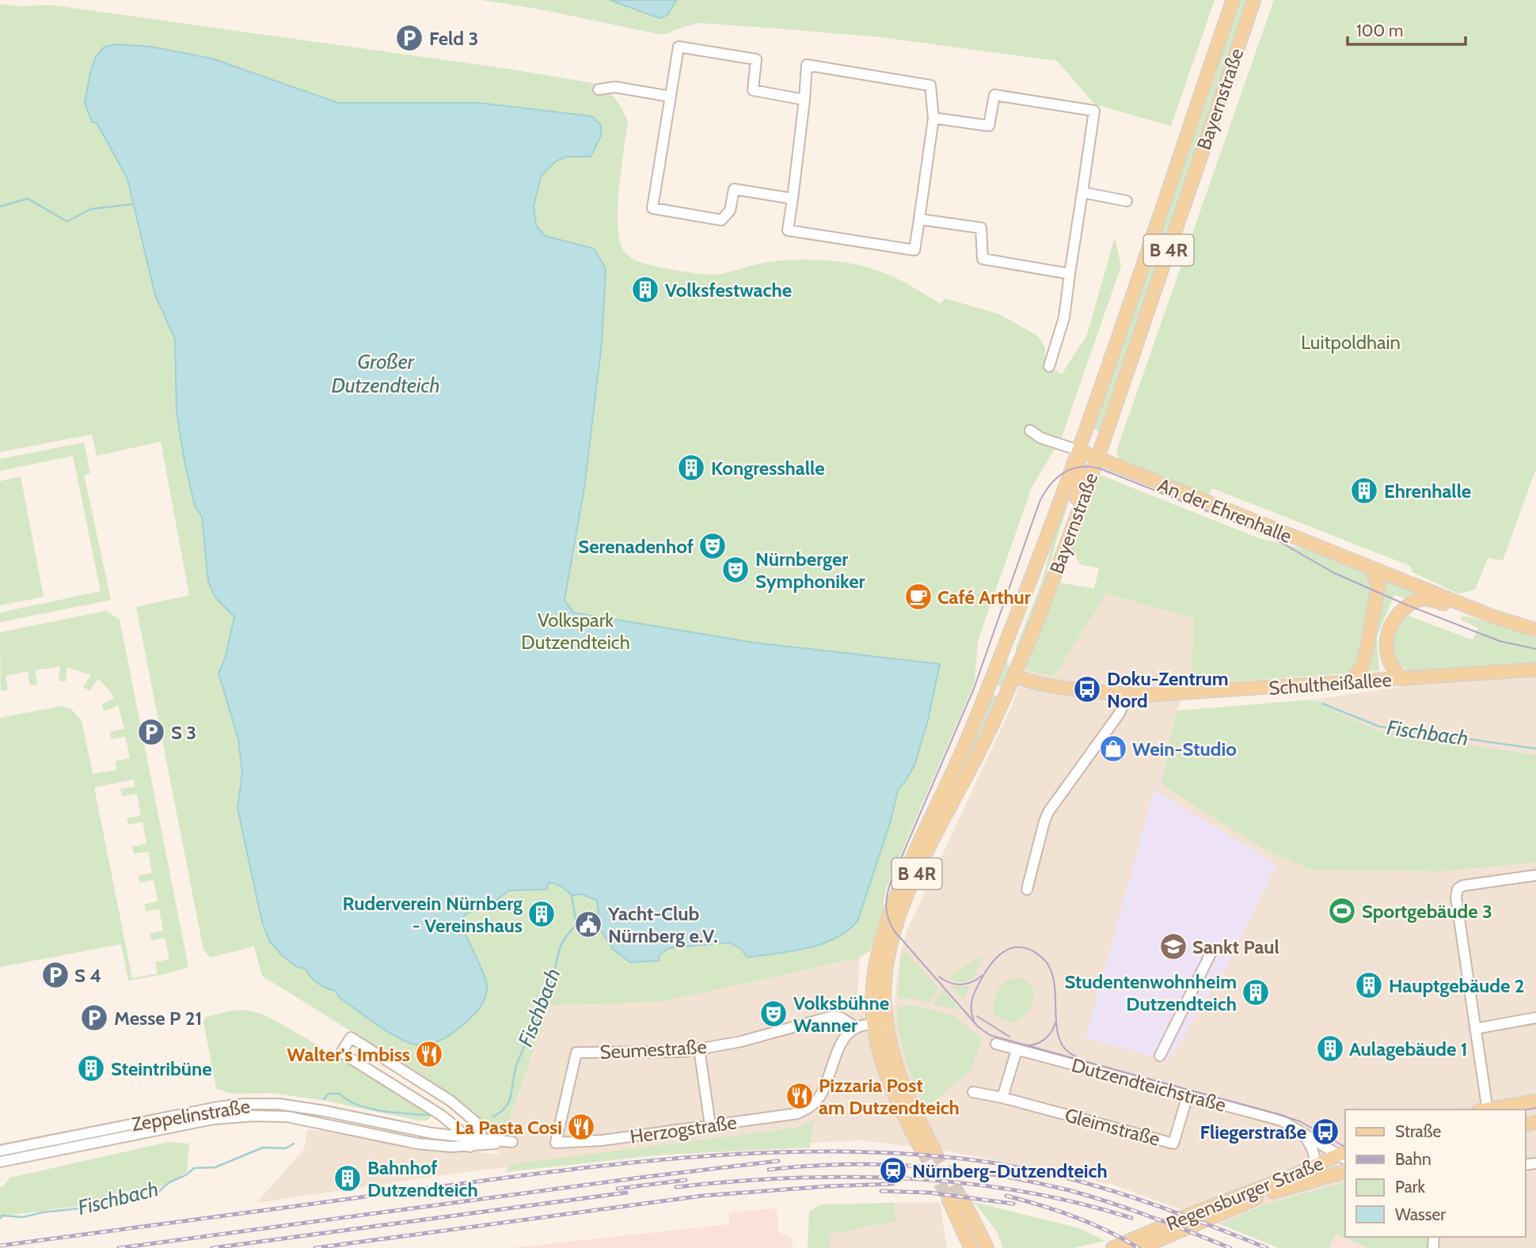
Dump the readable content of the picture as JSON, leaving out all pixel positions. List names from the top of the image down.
{
  "streets": {
    "main road": [
      "Bayernstraße",
      "B 4R",
      "An der Ehrenhalle",
      "Schultheißallee",
      "Regensburger Straße"
    ],
    "street": [
      "Seumestraße",
      "Dutzendteichstraße",
      "Zeppelinstraße",
      "Gleimstraße",
      "Herzogstraße"
    ]
  },
  "crossings": [
    ["Bayernstraße", "B 4R"],
    ["Bayernstraße", "An der Ehrenhalle"],
    ["Bayernstraße", "Schultheißallee"],
    ["B 4R", "An der Ehrenhalle"],
    ["Seumestraße", "Herzogstraße"],
    ["Dutzendteichstraße", "Gleimstraße"],
    ["Dutzendteichstraße", "Regensburger Straße"]
  ],
  "water": ["Großer Dutzendteich", "Fischbach"],
  "parks": ["Luitpoldhain", "Volkspark Dutzendteich"],
  "places": {
    "parking": [
      "Feld 3",
      "S 3",
      "S 4",
      "Messe P 21"
    ],
    "building": [
      "Volksfestwache",
      "Kongresshalle",
      "Ehrenhalle",
      "Ruderverein Nürnberg - Vereinshaus",
      "Hauptgebäude 2",
      "Studentenwohnheim Dutzendteich",
      "Aulagebäude 1",
      "Steintribüne",
      "Bahnhof Dutzendteich"
    ],
    "theatre": ["Serenadenhof", "Nürnberger Symphoniker", "Volksbühne Wanner"],
    "cafe": ["Café Arthur"],
    "bus stop": ["Doku-Zentrum Nord", "Fliegerstraße"],
    "shop": ["Wein-Studio"],
    "sports": ["Sportgebäude 3"],
    "public building": ["Yacht-Club Nürnberg e.V."],
    "school or university": ["Sankt Paul"],
    "restaurant": ["Walter's Imbiss", "Pizzaria Post am Dutzendteich", "La Pasta Cosi"],
    "station": ["Nürnberg-Dutzendteich"]
  },
  "legend": [
    "Straße",
    "Bahn",
    "Park",
    "Wasser"
  ],
  "scale_bar": "100 m"
}
